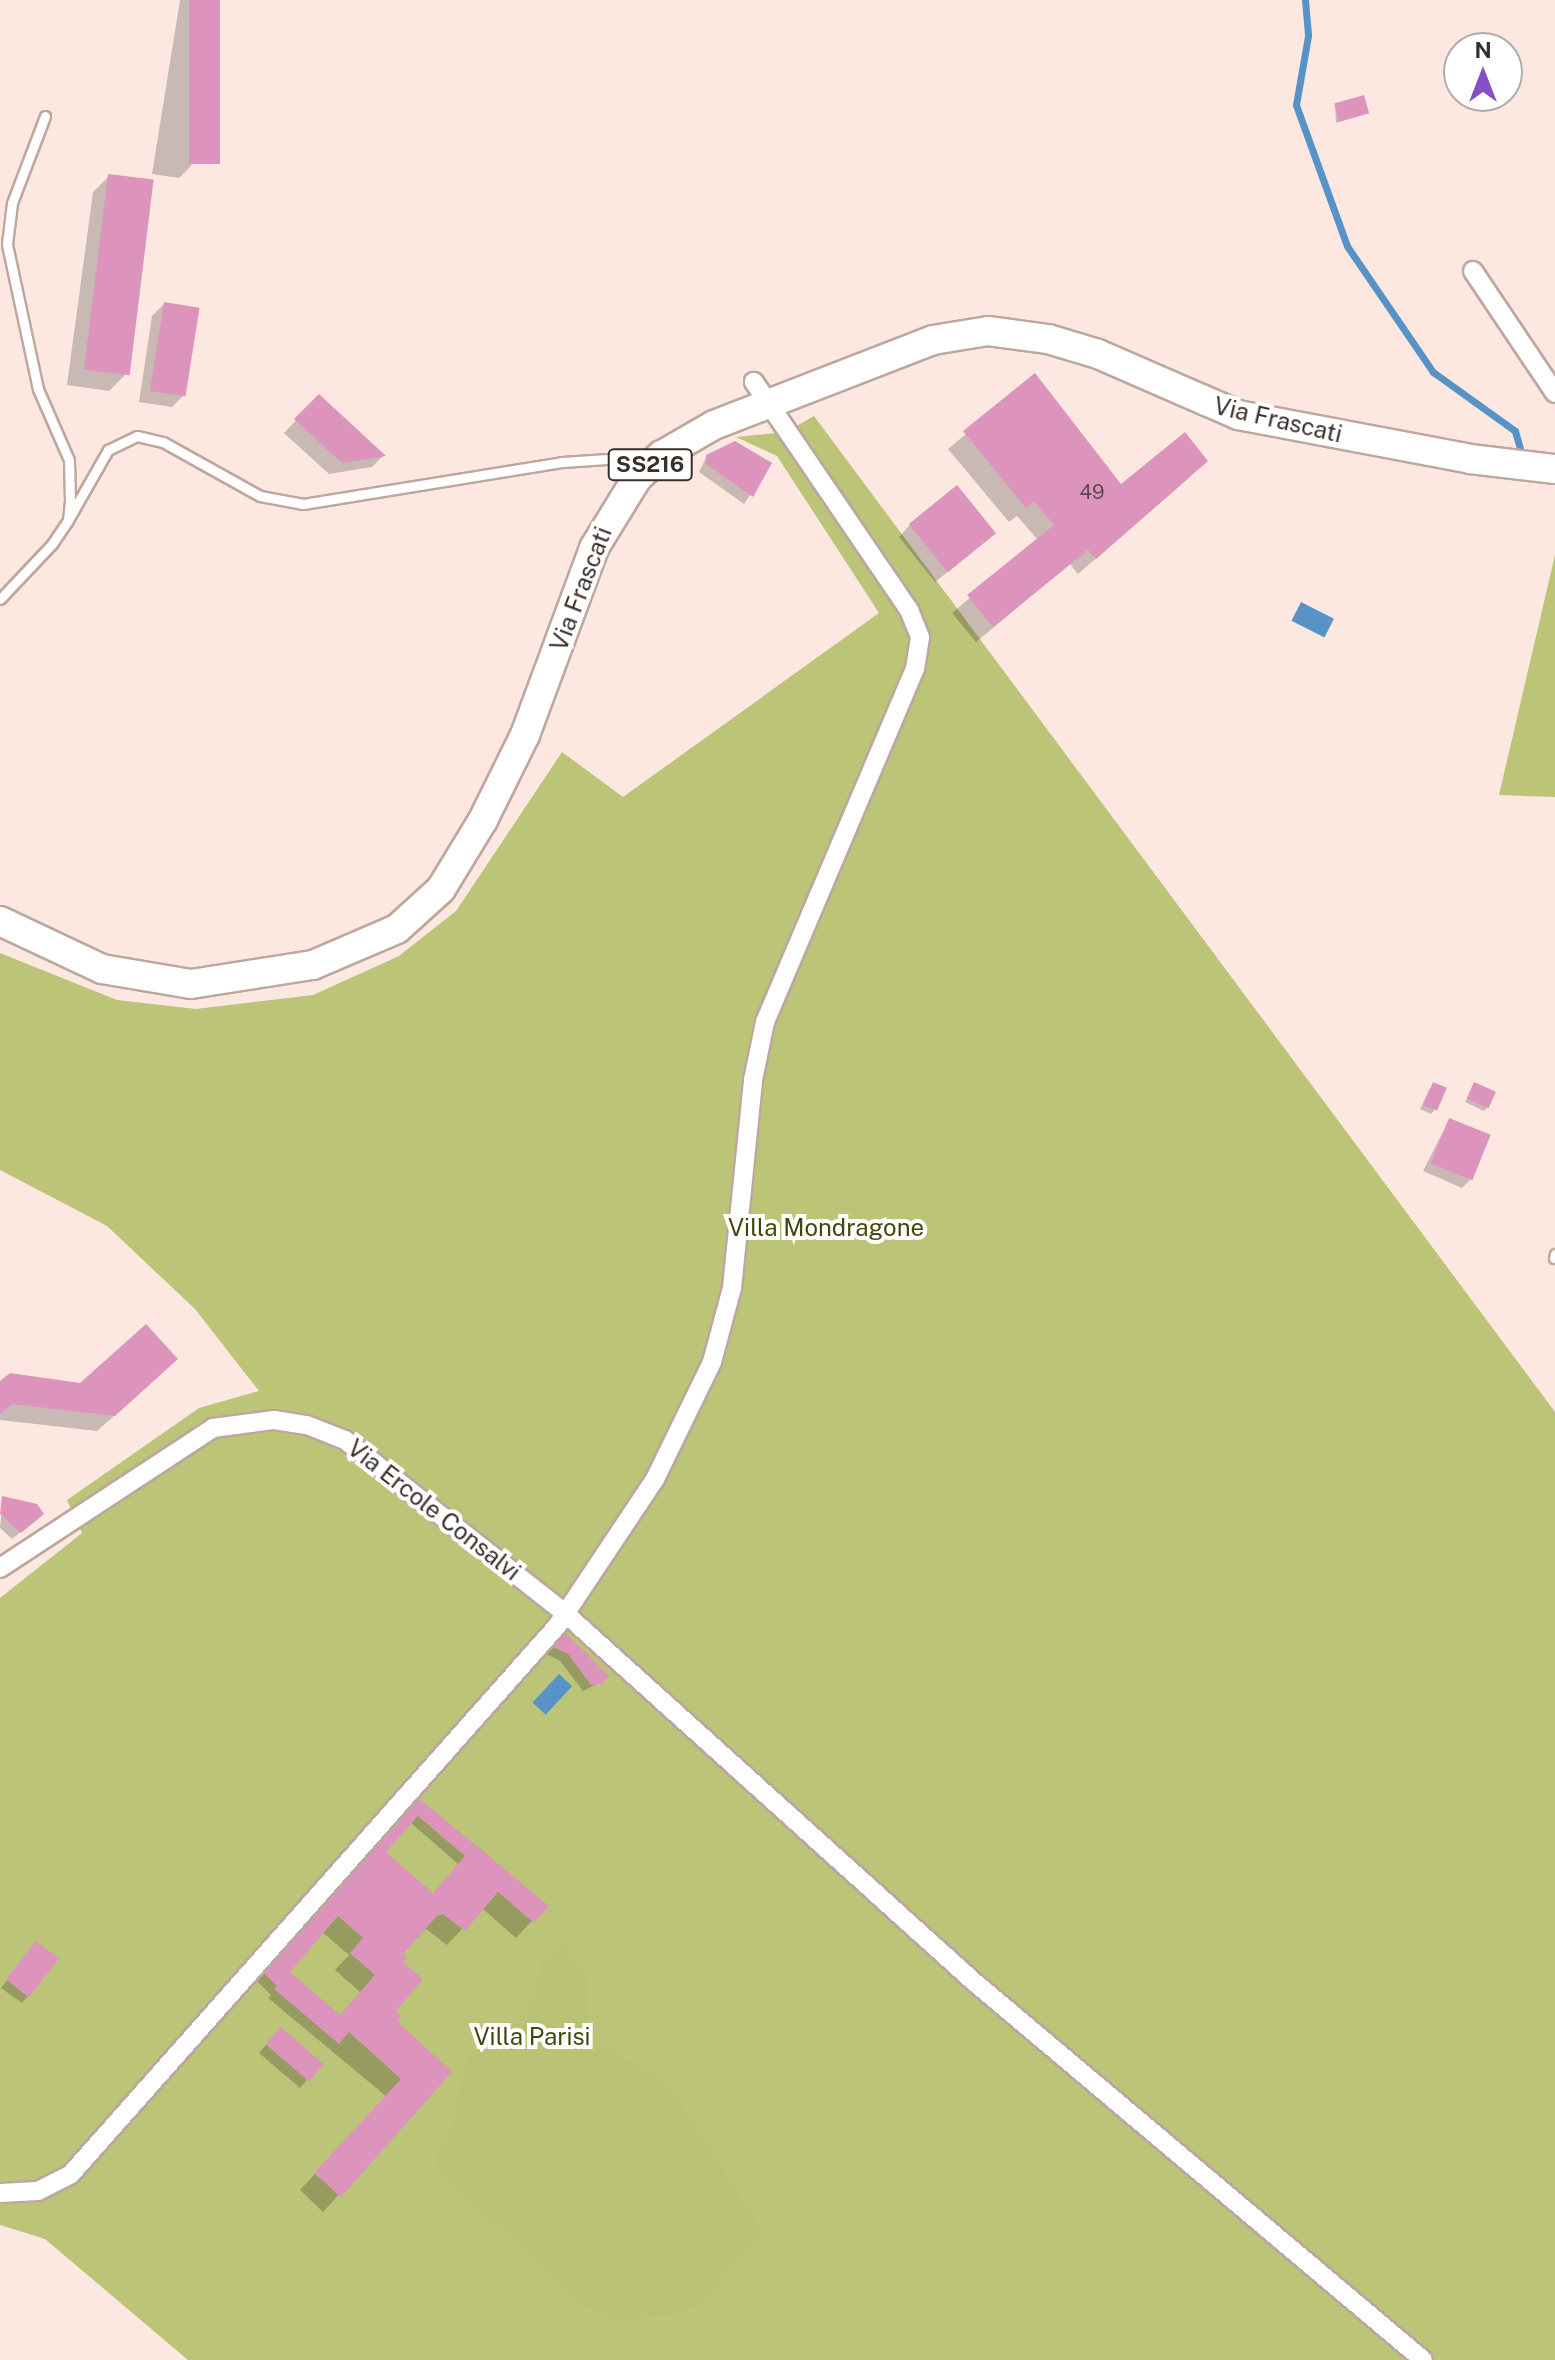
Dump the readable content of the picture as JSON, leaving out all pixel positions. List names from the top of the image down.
{
  "streets": {
    "main road": ["Via Frascati", "SS216"],
    "street": ["Via Ercole Consalvi"]
  },
  "parks": ["Villa Mondragone", "Villa Parisi"],
  "house_numbers": ["49"],
  "north": "top"
}
